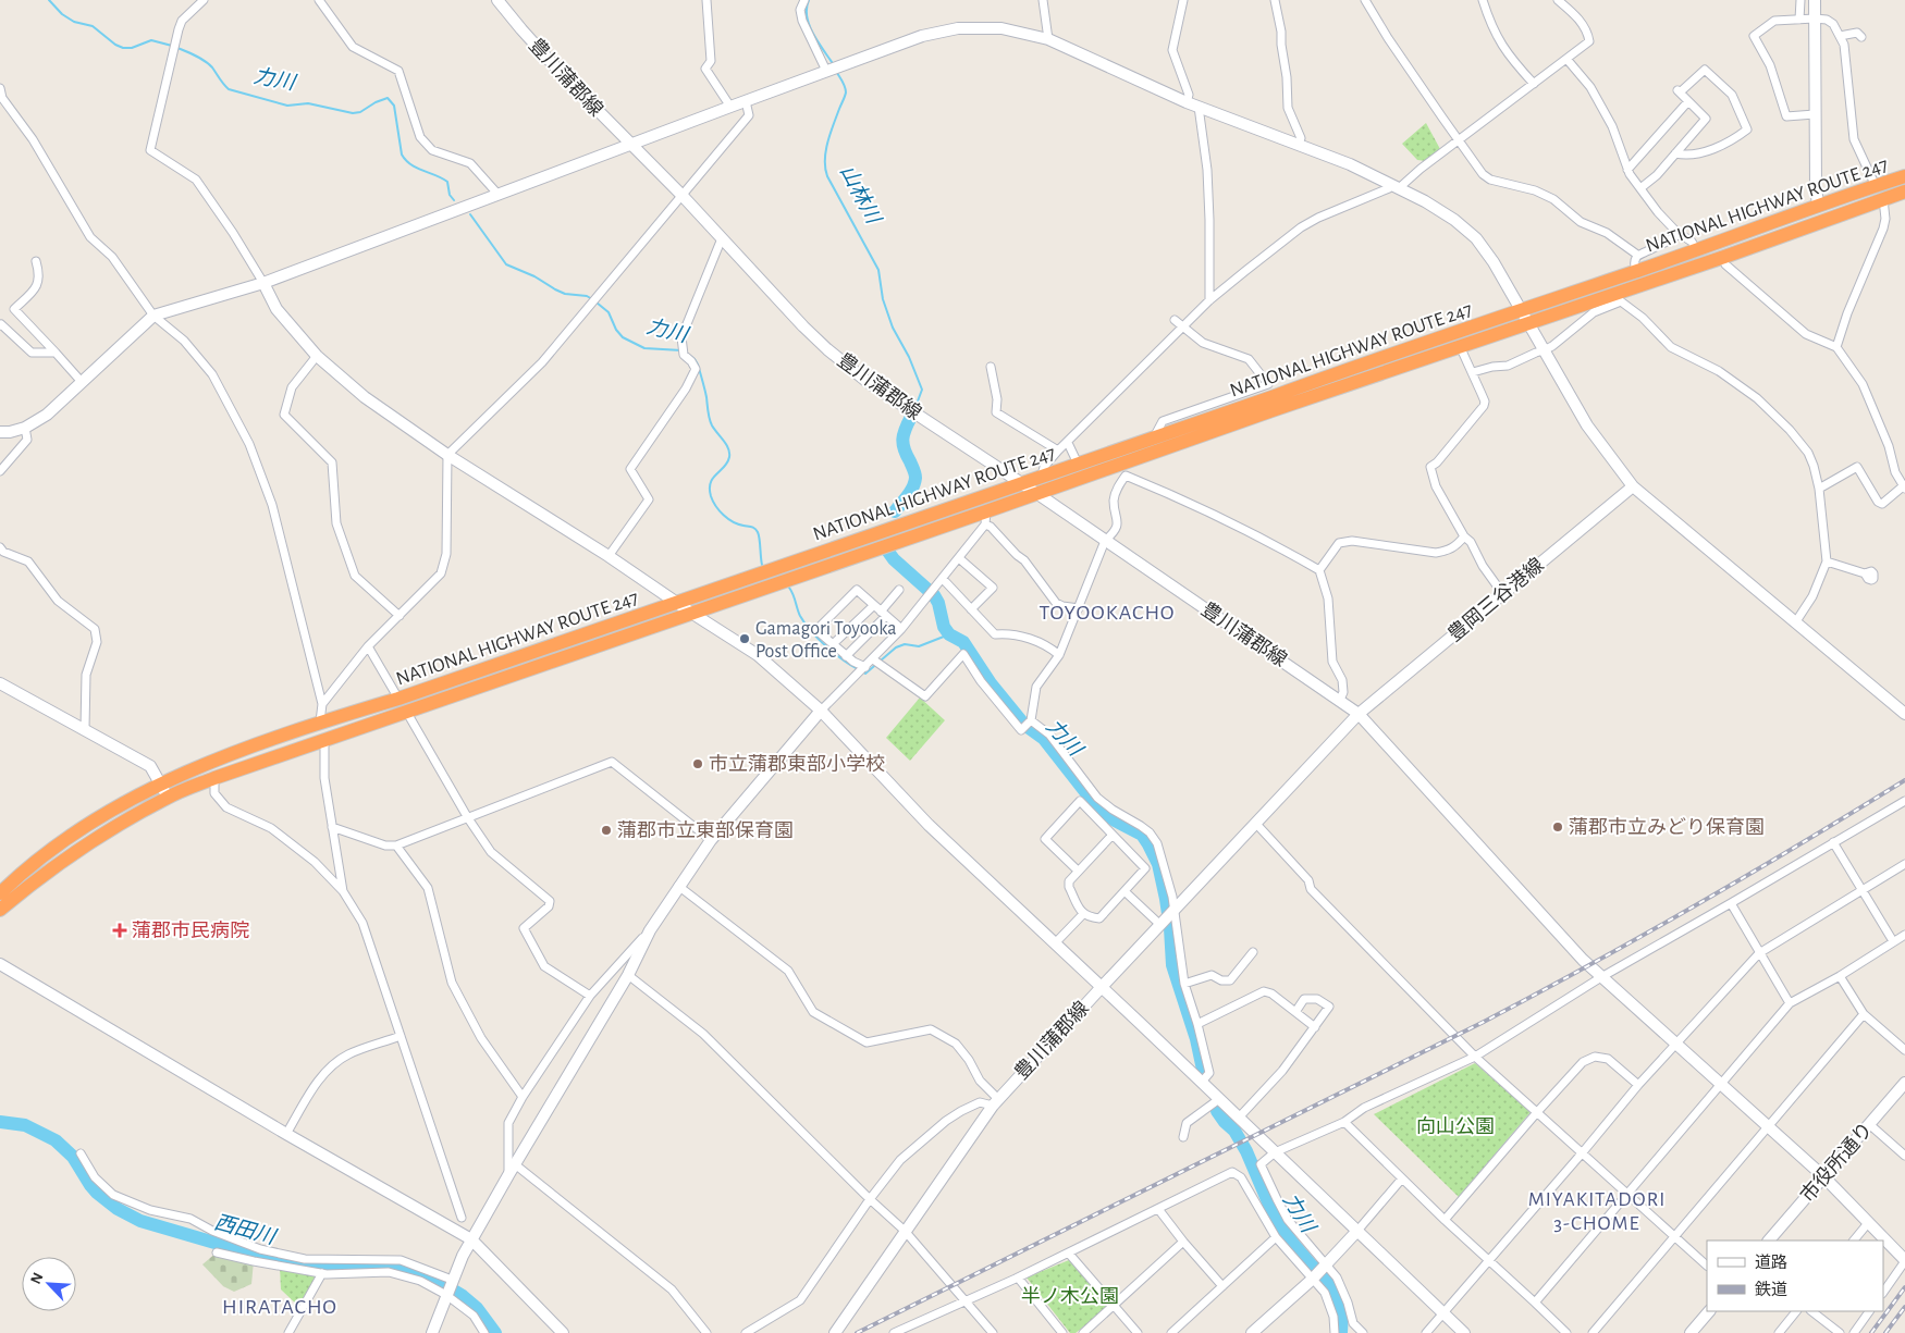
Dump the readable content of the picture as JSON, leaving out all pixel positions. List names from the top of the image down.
{
  "streets": {
    "highway": ["NATIONAL HIGHWAY ROUTE 247"],
    "street": ["豊川蒲郡線", "豊岡三谷港線", "市役所通り"]
  },
  "crossings": [
    ["豊川蒲郡線", "NATIONAL HIGHWAY ROUTE 247"],
    ["豊川蒲郡線", "豊岡三谷港線"]
  ],
  "districts": ["TOYOOKACHO", "MIYAKITADORI 3-CHOME", "HIRATACHO"],
  "water": ["力川", "山林川", "西田川"],
  "parks": ["向山公園", "半ノ木公園"],
  "places": {
    "other": [
      "Gamagori Toyooka Post Office",
      "市立蒲郡東部小学校",
      "蒲郡市立みどり保育園",
      "蒲郡市立東部保育園"
    ],
    "health": ["蒲郡市民病院"]
  },
  "legend": ["道路", "鉄道"],
  "north": "top left"
}
